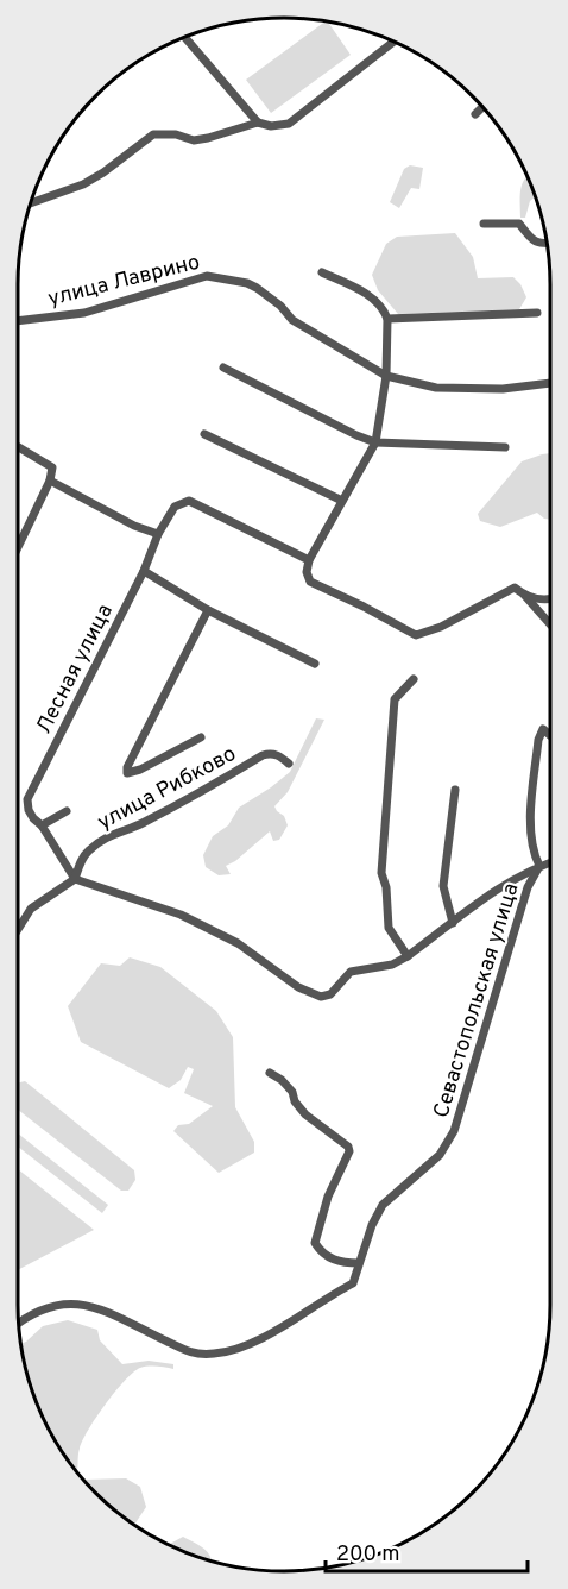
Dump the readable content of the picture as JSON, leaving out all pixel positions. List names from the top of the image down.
{
  "streets": {
    "street": [
      "улица Лаврино",
      "Лесная улица",
      "улица Рибково",
      "Севастопольская улица"
    ]
  },
  "crossings": [
    ["Лесная улица", "улица Рибково"]
  ],
  "scale_bar": "200 m"
}
